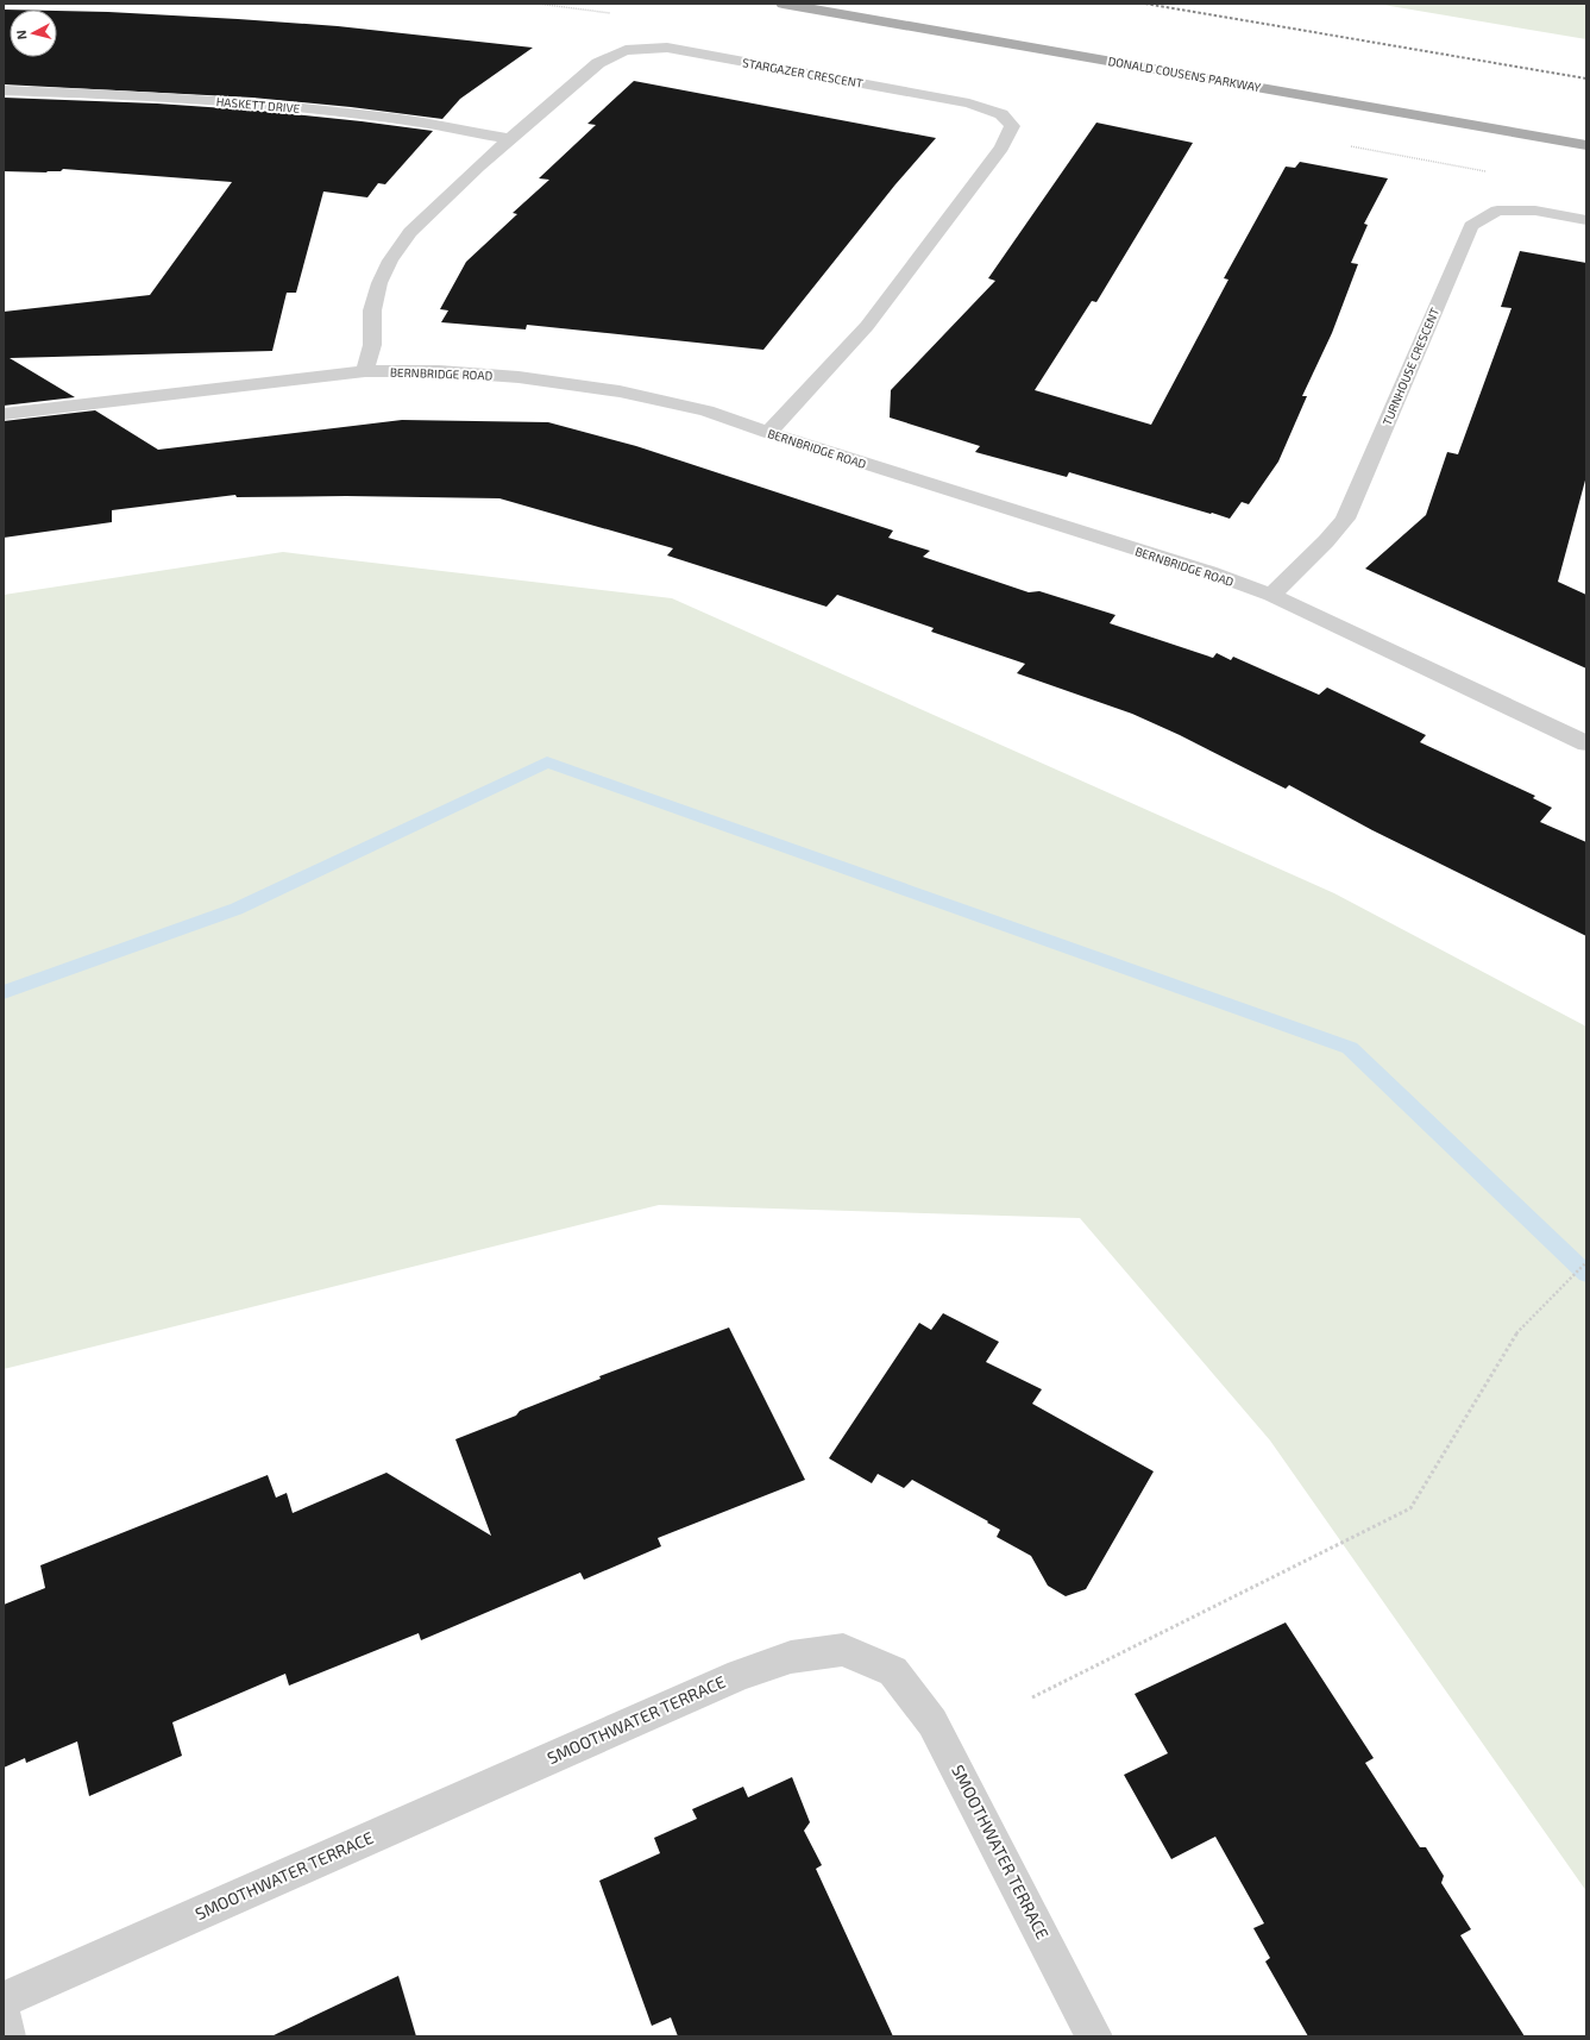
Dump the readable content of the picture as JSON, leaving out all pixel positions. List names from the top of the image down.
{
  "streets": {
    "main road": ["DONALD COUSENS PARKWAY"],
    "street": [
      "STARGAZER CRESCENT",
      "HASKETT DRIVE",
      "TURNHOUSE CRESCENT",
      "BERNBRIDGE ROAD",
      "SMOOTHWATER TERRACE"
    ]
  },
  "crossings": [
    ["STARGAZER CRESCENT", "HASKETT DRIVE"],
    ["STARGAZER CRESCENT", "BERNBRIDGE ROAD"],
    ["TURNHOUSE CRESCENT", "BERNBRIDGE ROAD"]
  ],
  "north": "left"
}
